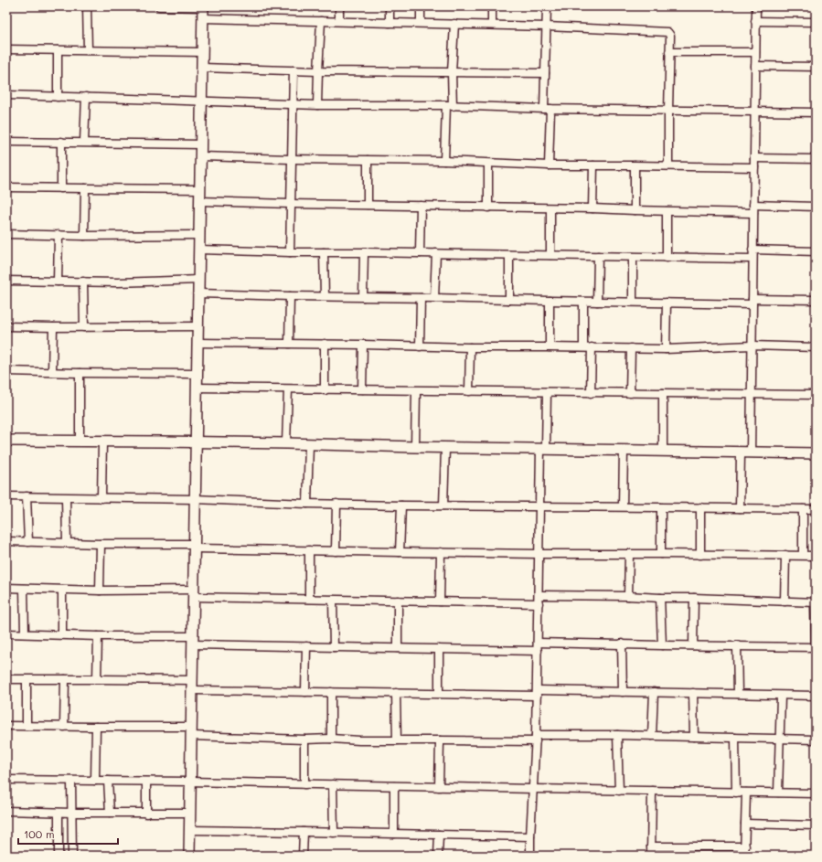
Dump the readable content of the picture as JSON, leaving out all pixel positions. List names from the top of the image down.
{
  "scale_bar": "100 m"
}
